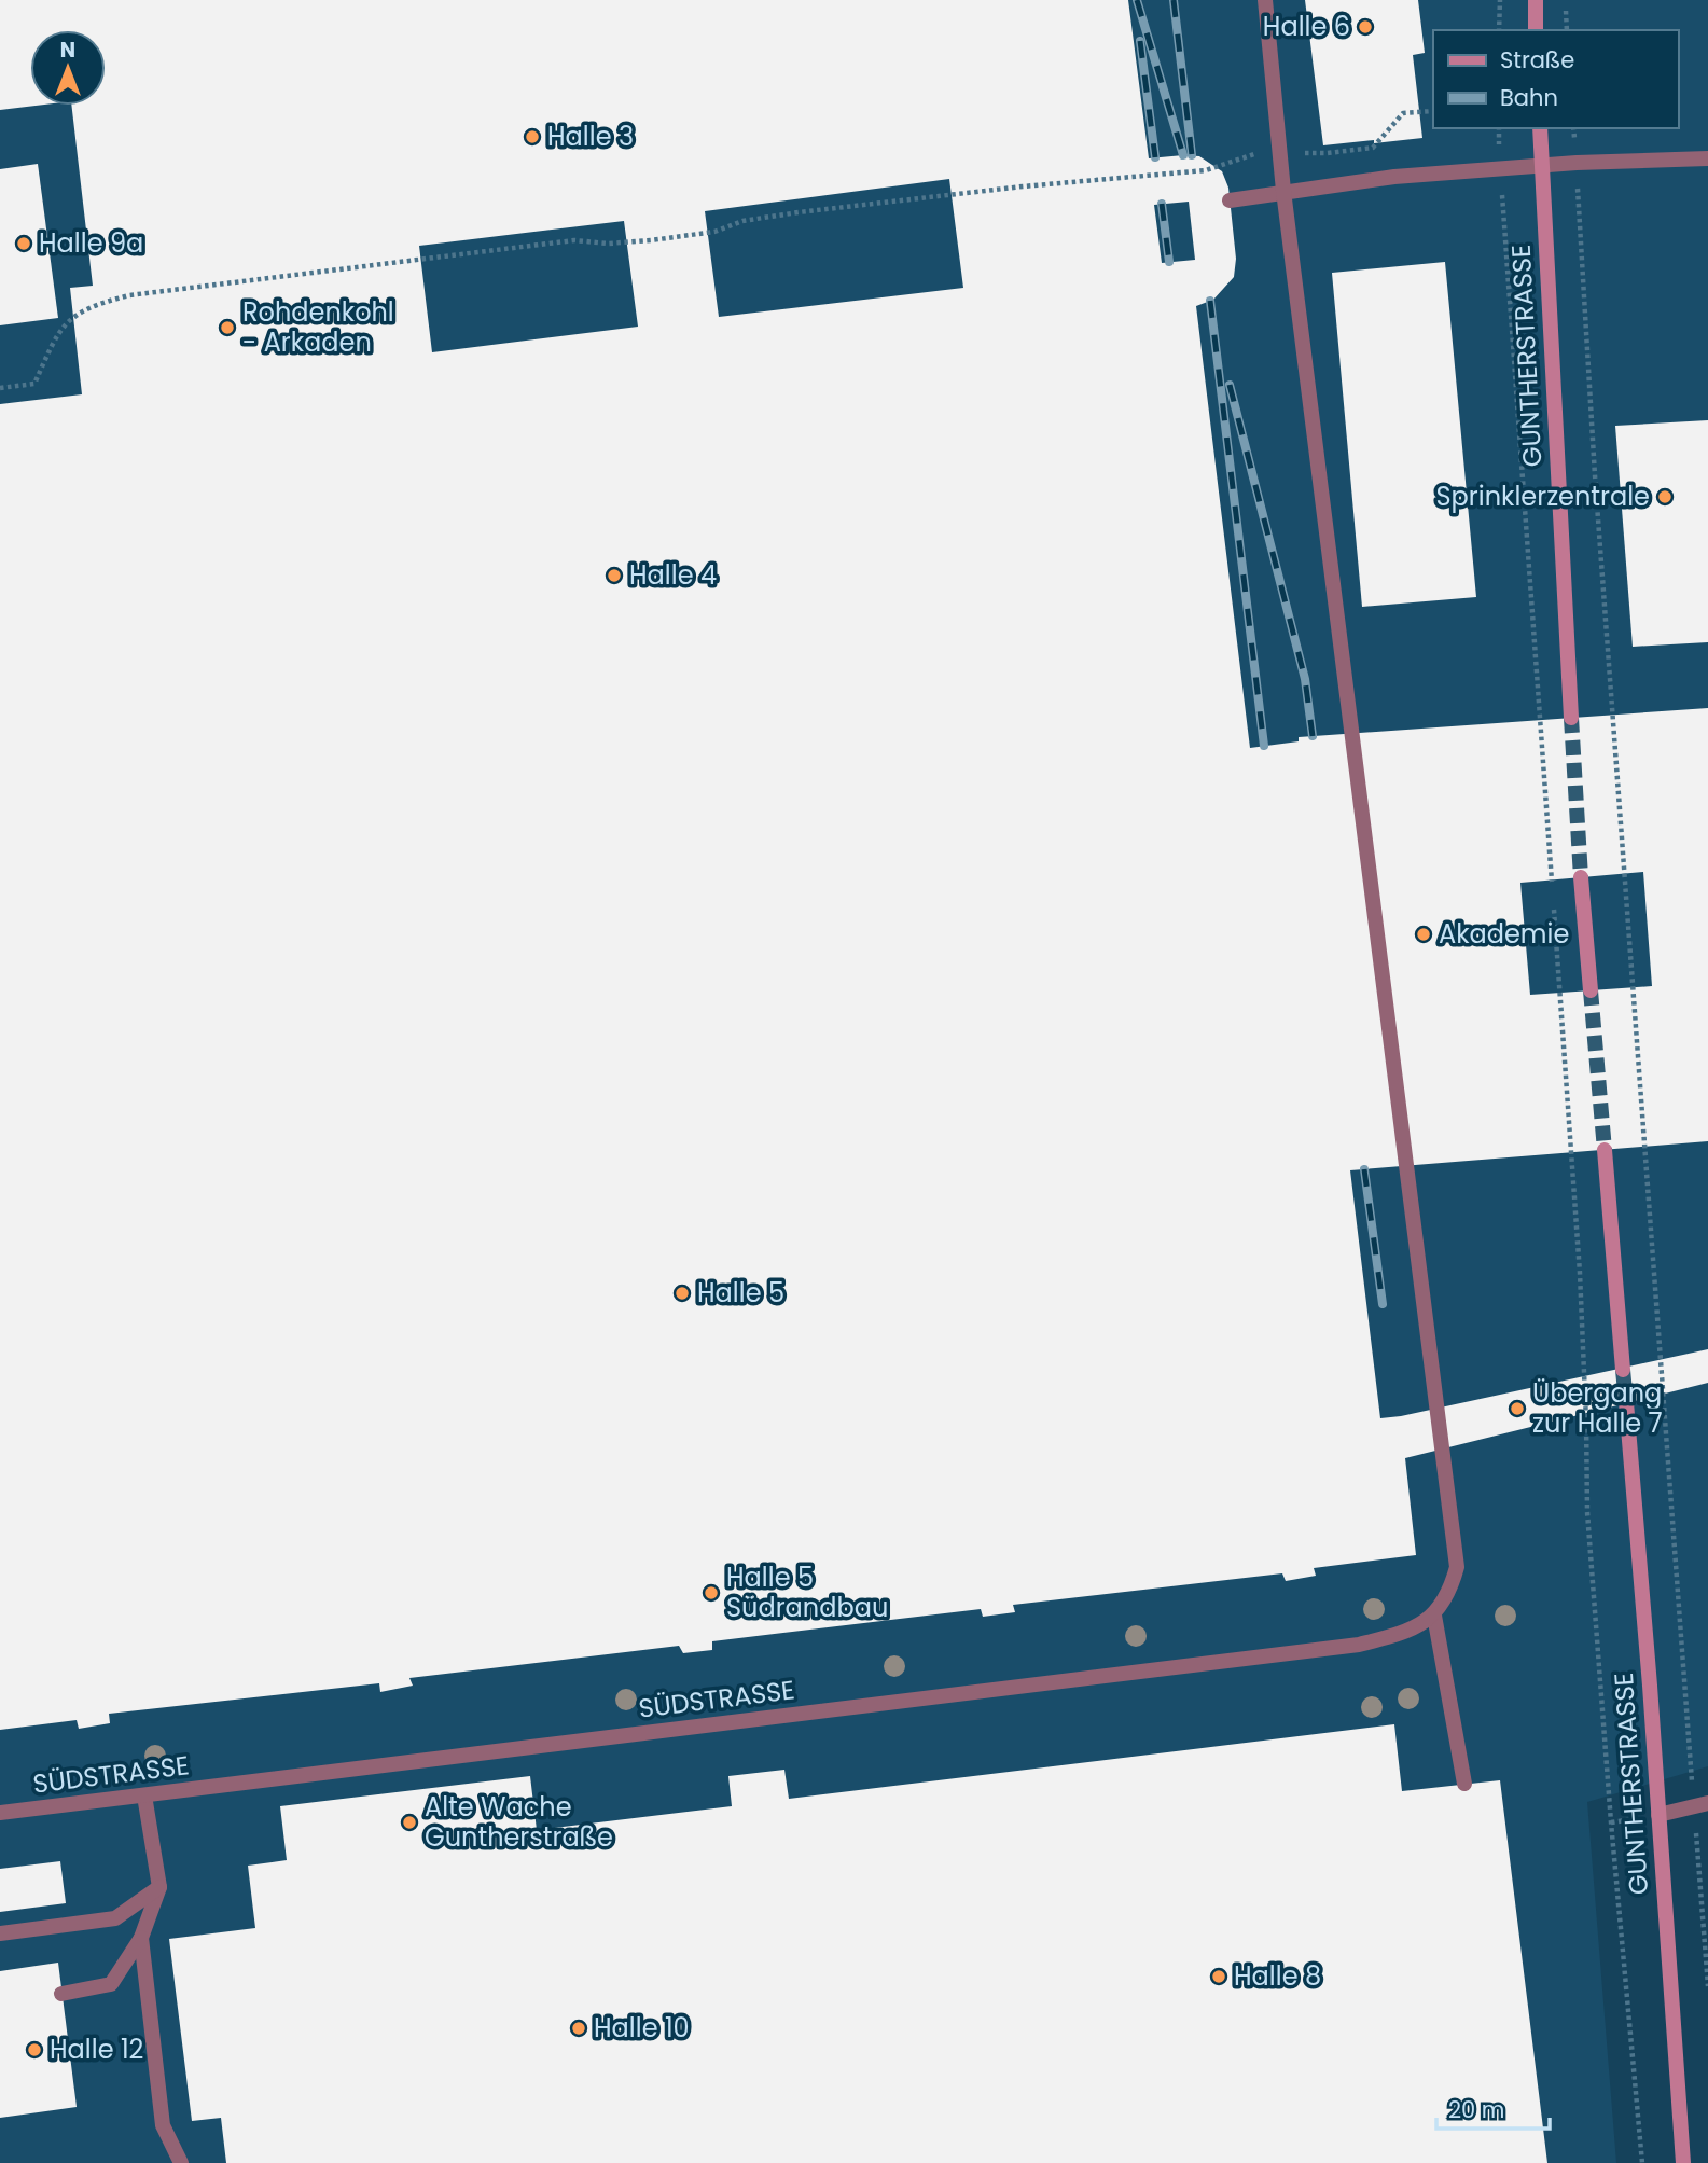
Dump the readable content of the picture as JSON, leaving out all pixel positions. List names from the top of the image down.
{
  "streets": {
    "street": ["GUNTHERSTRASSE", "SÜDSTRASSE"]
  },
  "places": [
    "Halle 6",
    "Halle 3",
    "Halle 9a",
    "Rohdenkohl - Arkaden",
    "Sprinklerzentrale",
    "Halle 4",
    "Akademie",
    "Halle 5",
    "Übergang zur Halle 7",
    "Halle 5 Südrandbau",
    "Alte Wache Guntherstraße",
    "Halle 8",
    "Halle 10",
    "Halle 12"
  ],
  "legend": ["Straße", "Bahn"],
  "scale_bar": "20 m",
  "north": "top"
}
